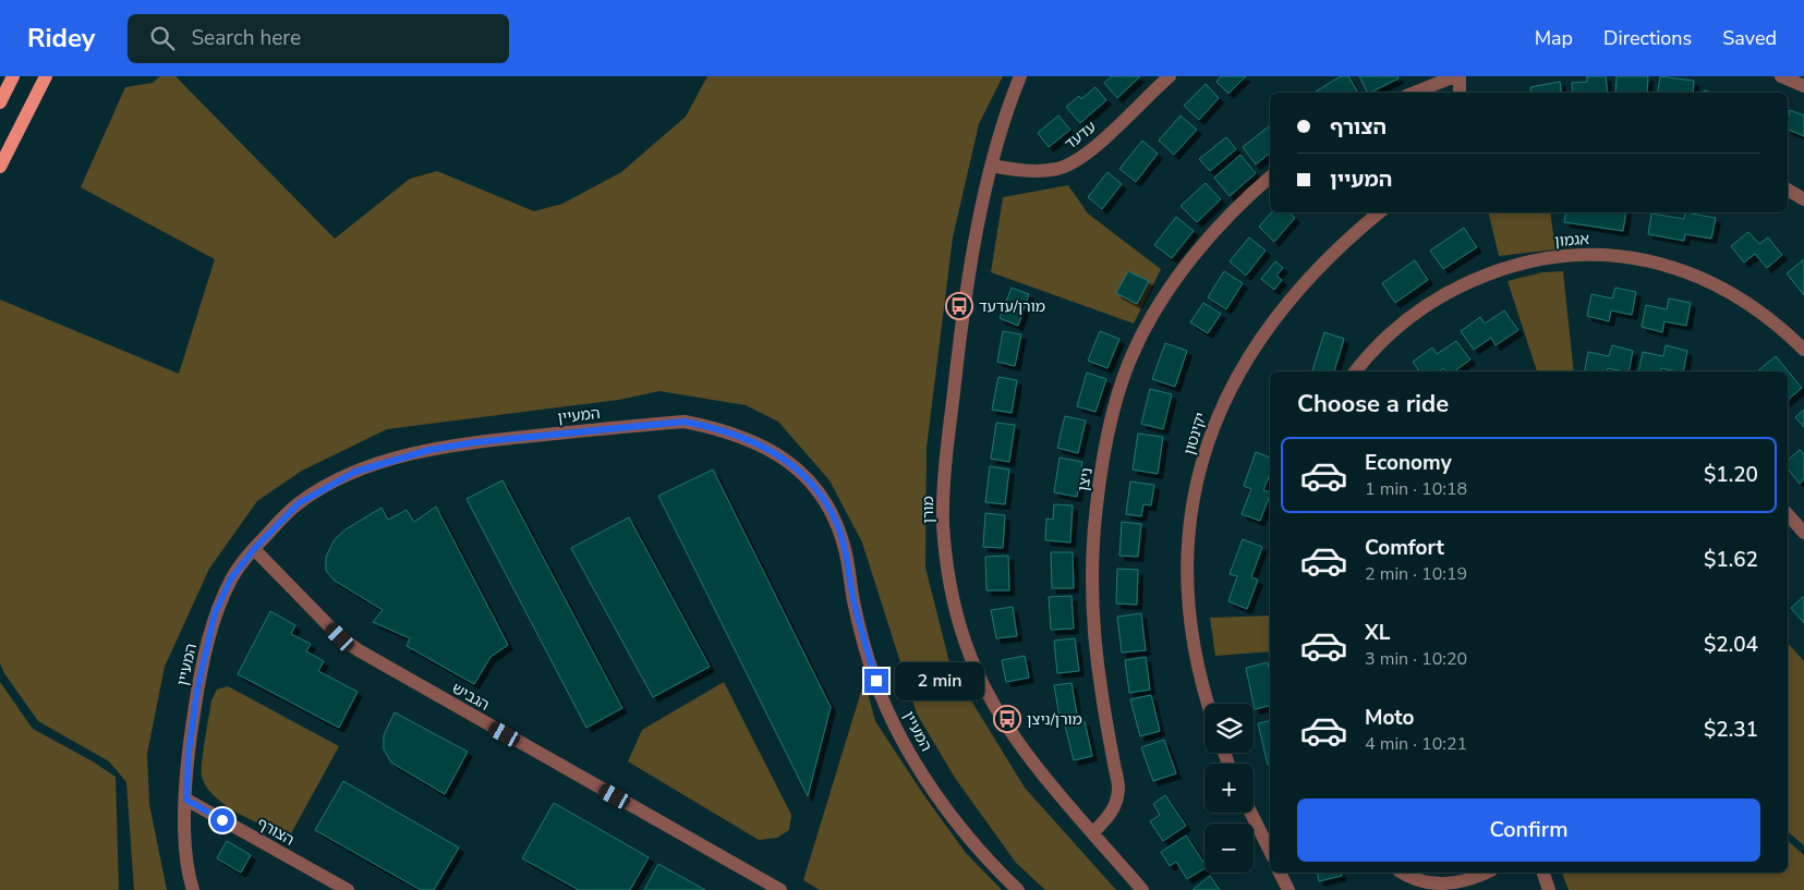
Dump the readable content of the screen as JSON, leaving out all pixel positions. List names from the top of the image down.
{
  "streets": {
    "street": [
      "עדעד",
      "אגמון",
      "המעיין",
      "יקינטון",
      "ניצן",
      "מורן",
      "הגביש",
      "הצורף"
    ]
  },
  "crossings": [
    ["עדעד", "מורן"],
    ["המעיין", "הגביש"],
    ["המעיין", "הצורף"],
    ["ניצן", "מורן"]
  ],
  "places": {
    "bus stop": ["מורן/עדעד", "מורן/ניצן"]
  },
  "page": {
    "header": "Ridey",
    "search": "Search here",
    "nav": ["Map", "Directions", "Saved"],
    "banner": ["הצורף", "המעיין"],
    "heading": "Choose a ride",
    "list": [
      {
        "name": "Economy",
        "note": "1 min · 10:18",
        "value": "$1.20"
      },
      {
        "name": "Comfort",
        "note": "2 min · 10:19",
        "value": "$1.62"
      },
      {
        "name": "XL",
        "note": "3 min · 10:20",
        "value": "$2.04"
      },
      {
        "name": "Moto",
        "note": "4 min · 10:21",
        "value": "$2.31"
      }
    ],
    "bubble": "2 min",
    "map_buttons": ["+", "−"],
    "buttons": "Confirm"
  }
}
